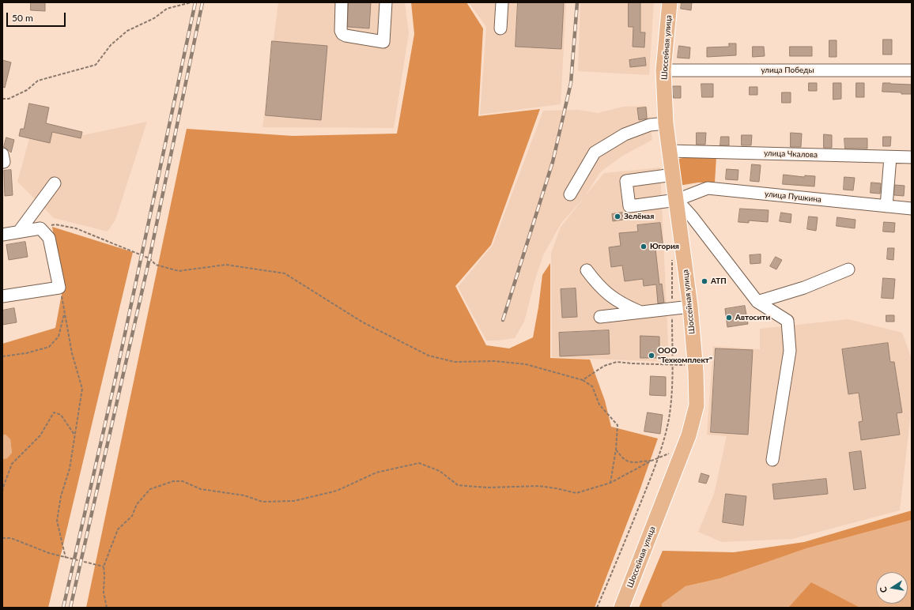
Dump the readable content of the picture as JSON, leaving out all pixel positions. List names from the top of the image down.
{
  "streets": {
    "main road": ["Шоссейная улица"],
    "street": ["улица Победы", "улица Чкалова", "улица Пушкина"]
  },
  "crossings": [
    ["Шоссейная улица", "улица Победы"],
    ["Шоссейная улица", "улица Чкалова"],
    ["Шоссейная улица", "улица Пушкина"]
  ],
  "places": [
    "Зелёная",
    "Югория",
    "АТП",
    "Автосити",
    "ООО \"Техкомплект\""
  ],
  "scale_bar": "50 m",
  "north": "left"
}
